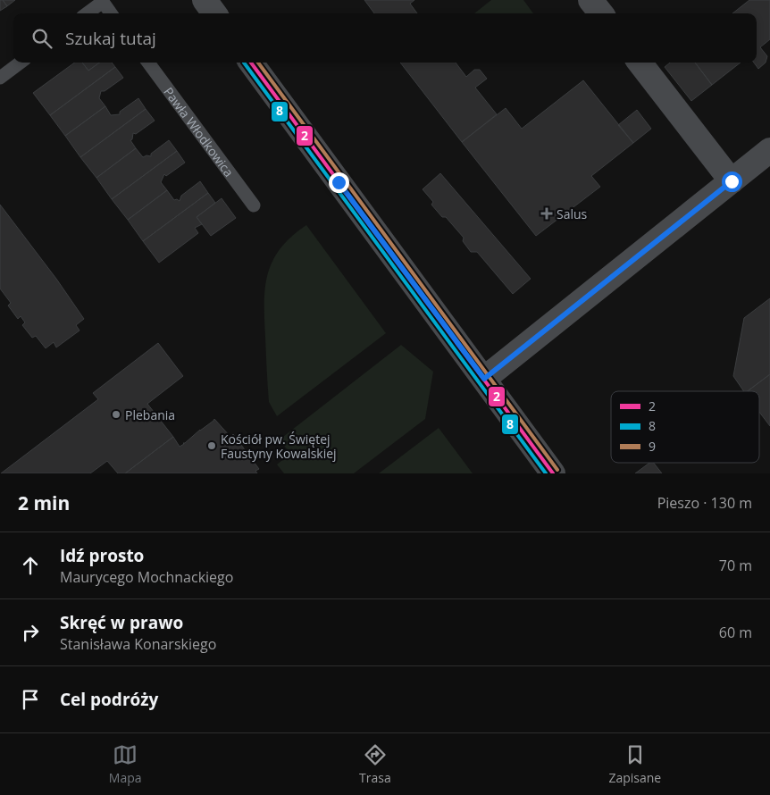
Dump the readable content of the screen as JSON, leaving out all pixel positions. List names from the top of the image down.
{
  "streets": {
    "lane": ["Pawła Włodkowica"]
  },
  "places": {
    "health": ["Salus"],
    "other": ["Plebania", "Kościół pw. Świętej Faustyny Kowalskiej"]
  },
  "lines": ["transit line 2", "transit line 8", "transit line 9"],
  "legend": ["2", "8", "9"],
  "page": {
    "search": "Szukaj tutaj",
    "heading": ["2 min", "Pieszo · 130 m"],
    "list": [
      ["Idź prosto", "Maurycego Mochnackiego", "70 m"],
      ["Skręć w prawo", "Stanisława Konarskiego", "60 m"],
      "Cel podróży"
    ],
    "nav": ["Mapa", "Trasa", "Zapisane"]
  }
}
